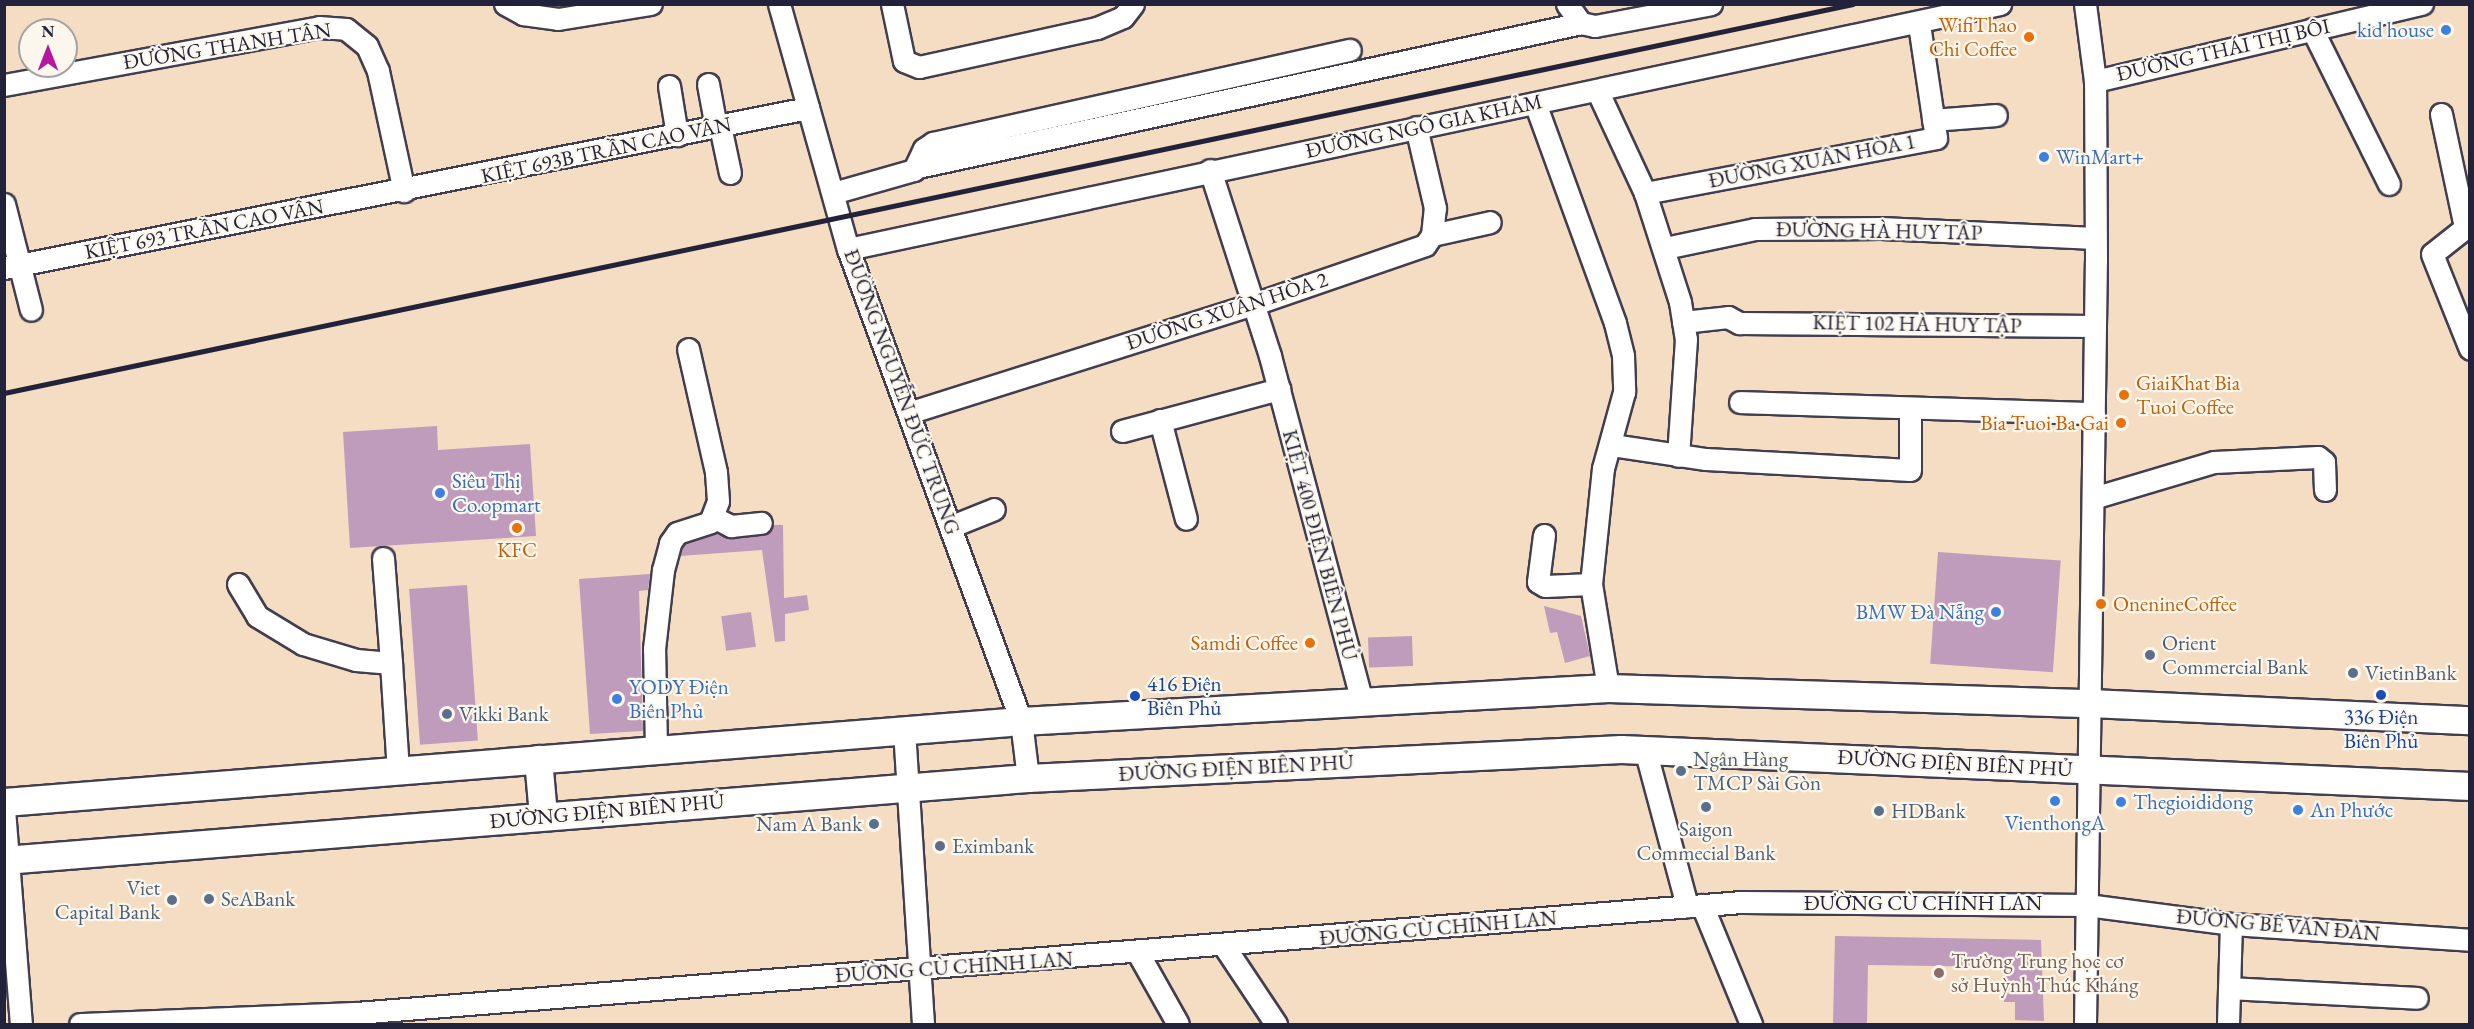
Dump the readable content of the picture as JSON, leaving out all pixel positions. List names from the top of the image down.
{
  "streets": {
    "main road": ["ĐƯỜNG ĐIỆN BIÊN PHỦ"],
    "street": [
      "ĐƯỜNG THANH TÂN",
      "ĐƯỜNG THÁI THỊ BÔI",
      "ĐƯỜNG NGÔ GIA KHẢM",
      "KIỆT 693B TRẦN CAO VÂN",
      "ĐƯỜNG XUÂN HÒA 1",
      "KIỆT 693 TRẦN CAO VÂN",
      "ĐƯỜNG HÀ HUY TẬP",
      "ĐƯỜNG XUÂN HÒA 2",
      "KIỆT 102 HÀ HUY TẬP",
      "ĐƯỜNG NGUYỄN ĐỨC TRUNG",
      "KIỆT 400 ĐIỆN BIÊN PHỦ",
      "ĐƯỜNG CÙ CHÍNH LAN",
      "ĐƯỜNG BẾ VĂN ĐÀN"
    ]
  },
  "crossings": [
    ["ĐƯỜNG THANH TÂN", "KIỆT 693B TRẦN CAO VÂN"],
    ["ĐƯỜNG THANH TÂN", "KIỆT 693 TRẦN CAO VÂN"],
    ["ĐƯỜNG NGÔ GIA KHẢM", "ĐƯỜNG XUÂN HÒA 1"],
    ["ĐƯỜNG NGÔ GIA KHẢM", "ĐƯỜNG NGUYỄN ĐỨC TRUNG"],
    ["ĐƯỜNG NGÔ GIA KHẢM", "KIỆT 400 ĐIỆN BIÊN PHỦ"],
    ["KIỆT 693B TRẦN CAO VÂN", "KIỆT 693 TRẦN CAO VÂN"],
    ["KIỆT 693B TRẦN CAO VÂN", "ĐƯỜNG NGUYỄN ĐỨC TRUNG"],
    ["ĐƯỜNG XUÂN HÒA 2", "ĐƯỜNG NGUYỄN ĐỨC TRUNG"],
    ["ĐƯỜNG XUÂN HÒA 2", "KIỆT 400 ĐIỆN BIÊN PHỦ"],
    ["ĐƯỜNG NGUYỄN ĐỨC TRUNG", "ĐƯỜNG ĐIỆN BIÊN PHỦ"],
    ["ĐƯỜNG CÙ CHÍNH LAN", "ĐƯỜNG BẾ VĂN ĐÀN"]
  ],
  "places": [
    "kid house",
    "WifiThao Chi Coffee",
    "WinMart+",
    "GiaiKhat Bia Tuoi Coffee",
    "Bia Tuoi Ba Gai",
    "Siêu Thị Co.opmart",
    "KFC",
    "OnenineCoffee",
    "BMW Đà Nẵng",
    "Samdi Coffee",
    "Orient Commercial Bank",
    "VietinBank",
    "336 Điện Biên Phủ",
    "416 Điện Biên Phủ",
    "YODY Điện Biên Phủ",
    "Vikki Bank",
    "Ngân Hàng TMCP Sài Gòn",
    "VienthongA",
    "Thegioididong",
    "Saigon Commecial Bank",
    "An Phước",
    "HDBank",
    "Nam A Bank",
    "Eximbank",
    "SeABank",
    "Viet Capital Bank",
    "Trường Trung học cơ sở Huỳnh Thúc Kháng"
  ],
  "north": "top"
}
